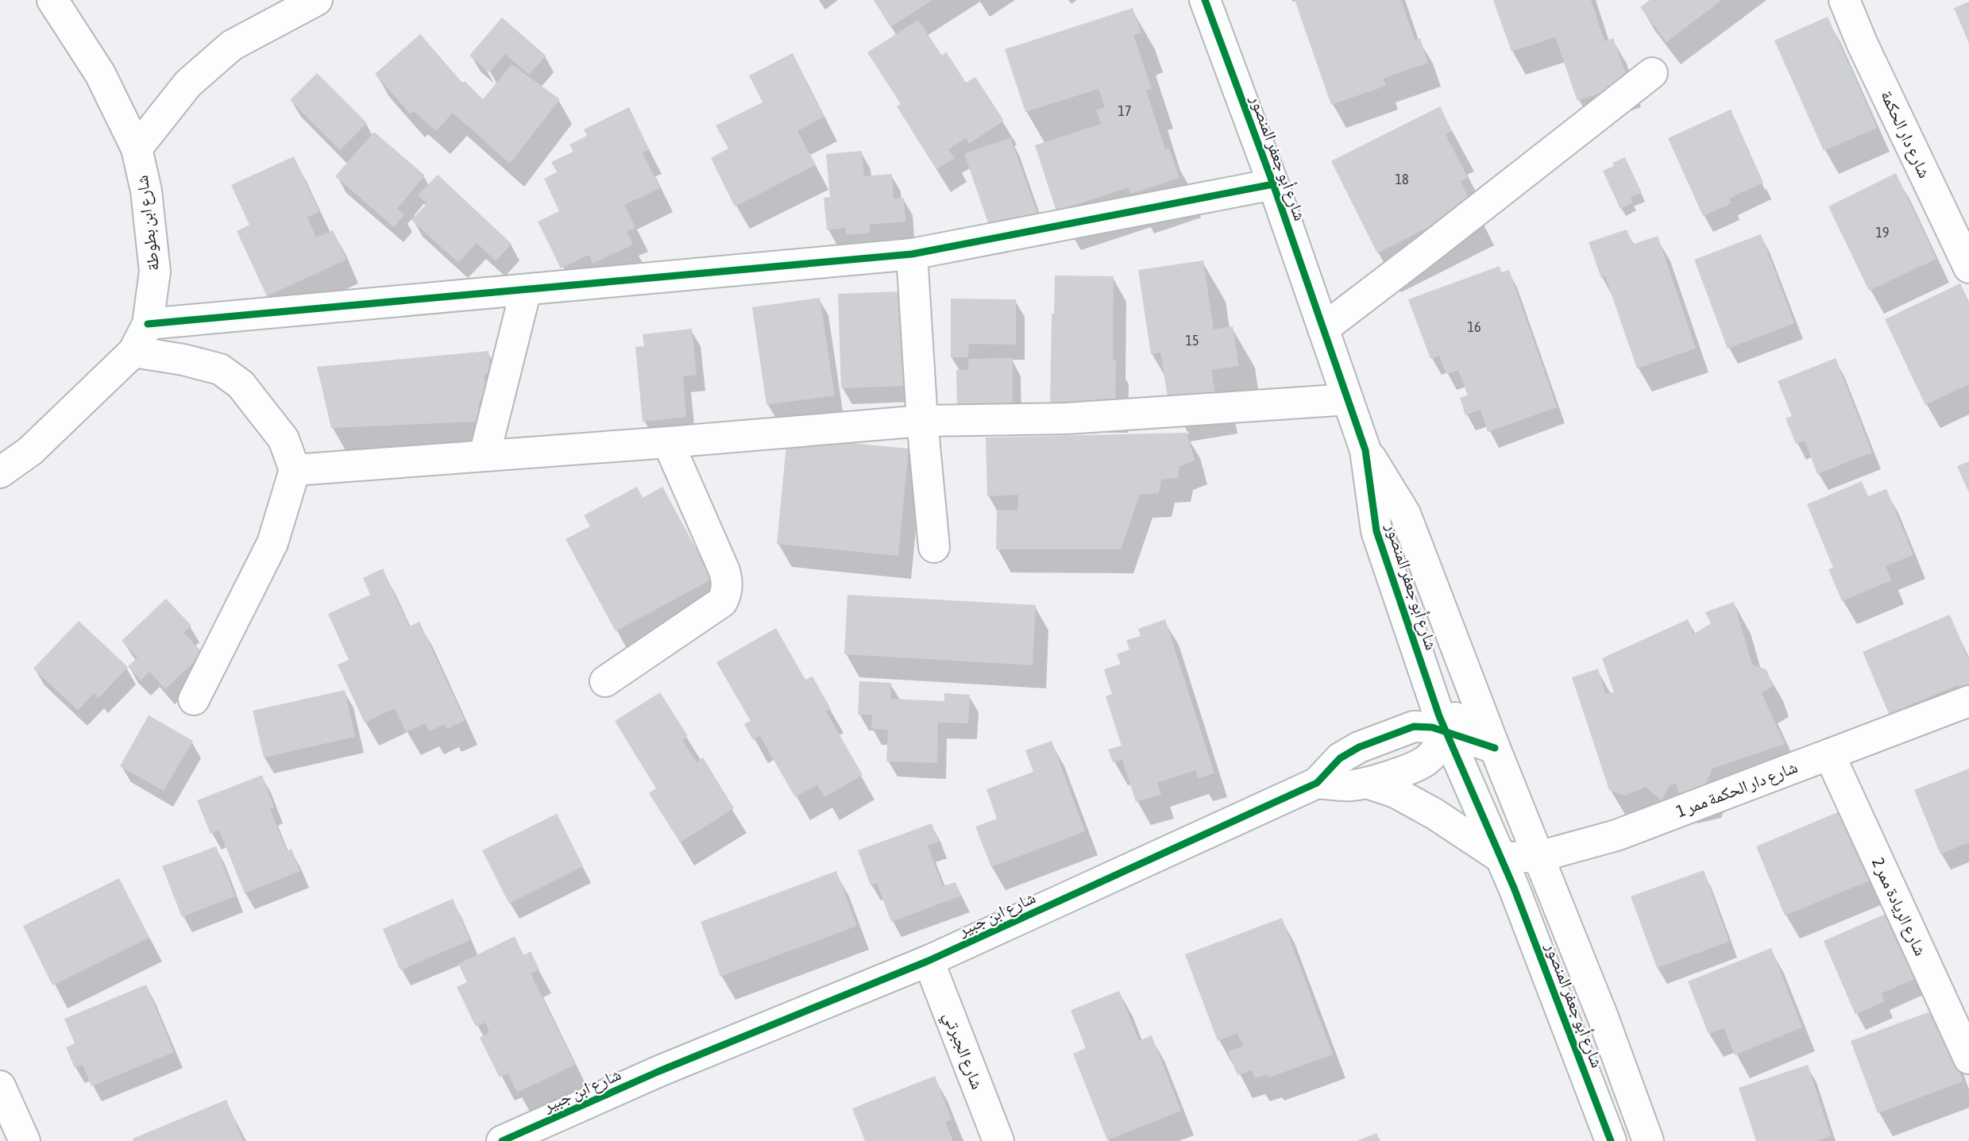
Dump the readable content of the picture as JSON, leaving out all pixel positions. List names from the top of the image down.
{
  "streets": {
    "street": [
      "شارع دار الحكمة",
      "شارع أبو جعفر المنصور",
      "شارع ابن بطوطة",
      "شارع دار الحكمة ممر 1",
      "شارع الريادة ممر 2",
      "شارع ابن جبير",
      "شارع الجبرتي"
    ]
  },
  "crossings": [
    ["شارع أبو جعفر المنصور", "شارع دار الحكمة ممر 1"],
    ["شارع أبو جعفر المنصور", "شارع ابن جبير"],
    ["شارع دار الحكمة ممر 1", "شارع الريادة ممر 2"],
    ["شارع ابن جبير", "شارع الجبرتي"]
  ],
  "house_numbers": [
    "17",
    "18",
    "19",
    "16",
    "15"
  ]
}
